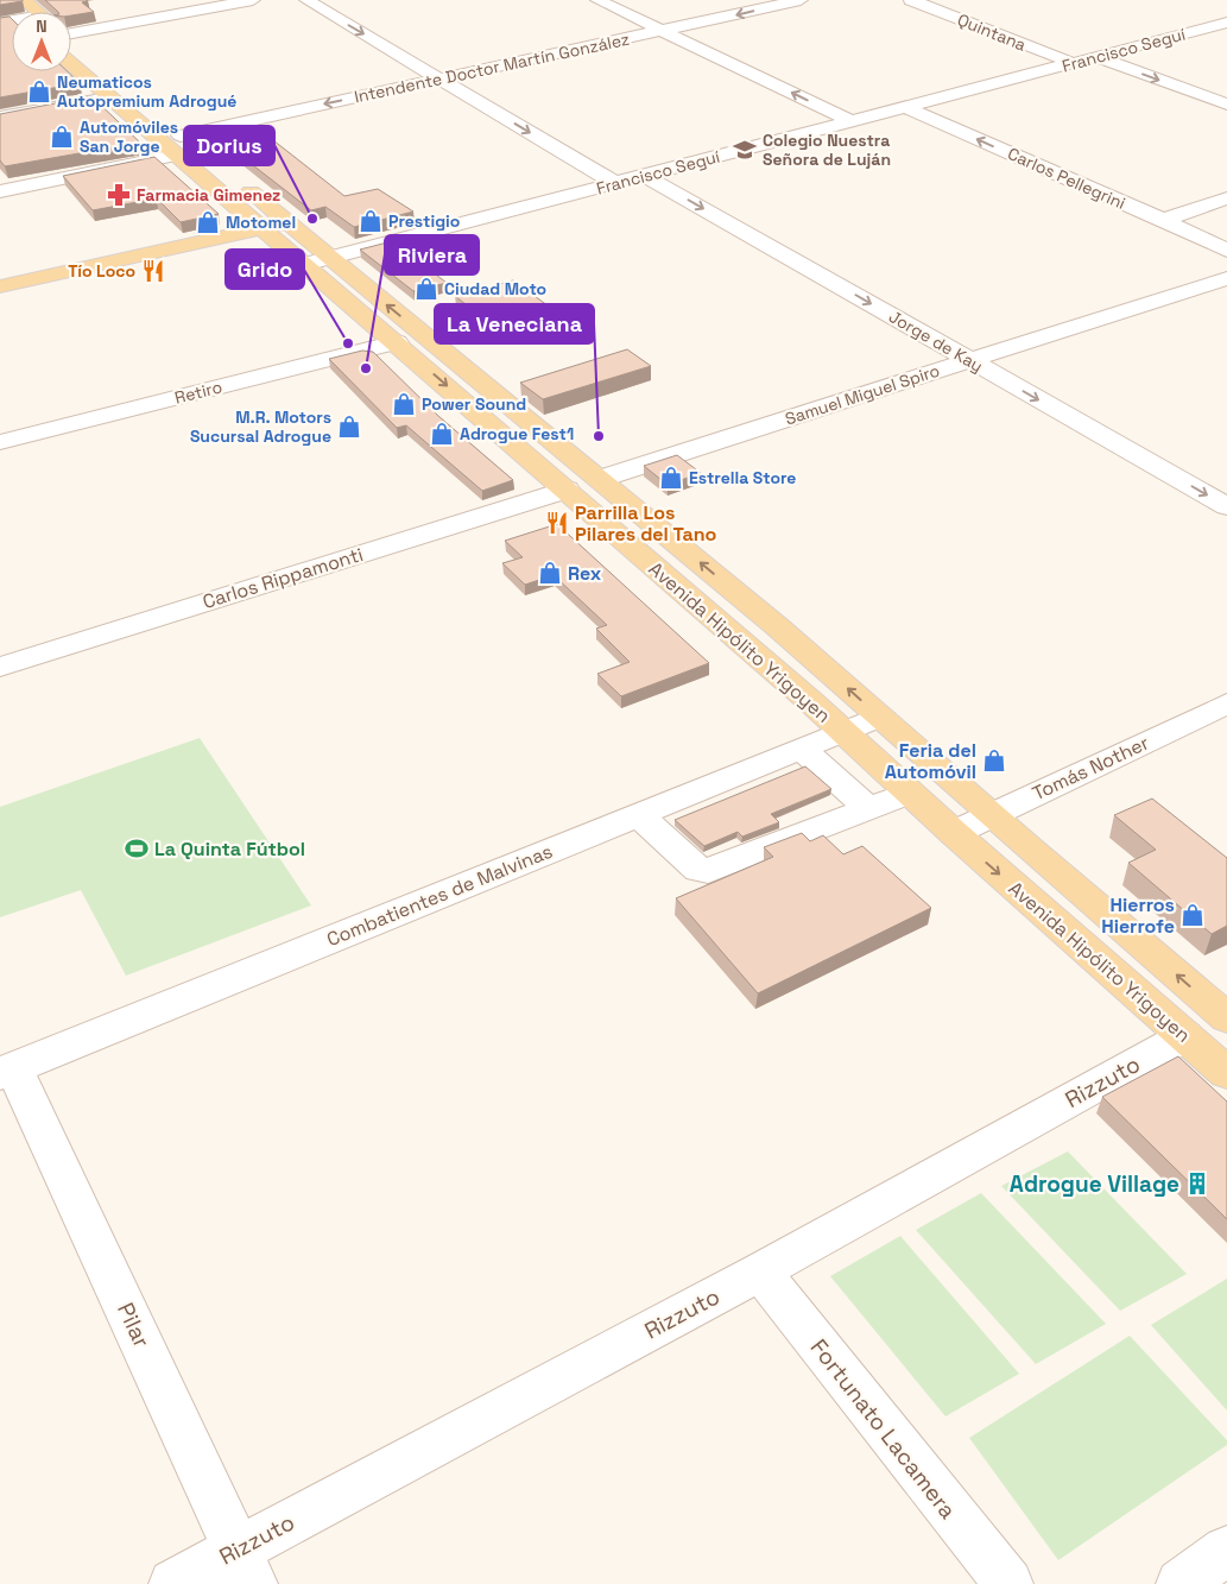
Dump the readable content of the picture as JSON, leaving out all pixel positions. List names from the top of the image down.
{
  "streets": {
    "main road": ["Avenida Hipólito Yrigoyen"],
    "street": [
      "Quintana",
      "Francisco Seguí",
      "Intendente Doctor Martín González",
      "Carlos Pellegrini",
      "Jorge de Kay",
      "Retiro",
      "Samuel Miguel Spiro",
      "Carlos Rippamonti",
      "Tomás Nother",
      "Combatientes de Malvinas",
      "Rizzuto",
      "Pilar",
      "Fortunato Lacamera"
    ]
  },
  "crossings": [
    ["Quintana", "Francisco Seguí"],
    ["Francisco Seguí", "Carlos Pellegrini"],
    ["Francisco Seguí", "Jorge de Kay"],
    ["Francisco Seguí", "Avenida Hipólito Yrigoyen"],
    ["Jorge de Kay", "Samuel Miguel Spiro"],
    ["Retiro", "Avenida Hipólito Yrigoyen"],
    ["Samuel Miguel Spiro", "Avenida Hipólito Yrigoyen"],
    ["Carlos Rippamonti", "Avenida Hipólito Yrigoyen"],
    ["Avenida Hipólito Yrigoyen", "Tomás Nother"],
    ["Avenida Hipólito Yrigoyen", "Combatientes de Malvinas"],
    ["Avenida Hipólito Yrigoyen", "Rizzuto"],
    ["Combatientes de Malvinas", "Pilar"],
    ["Rizzuto", "Pilar"],
    ["Rizzuto", "Fortunato Lacamera"]
  ],
  "one_way": ["Intendente Doctor Martín González", "Jorge de Kay"],
  "places": {
    "shop": [
      "Neumaticos Autopremium Adrogué",
      "Automóviles San Jorge",
      "Prestigio",
      "Motomel",
      "Ciudad Moto",
      "Power Sound",
      "M.R. Motors Sucursal Adrogue",
      "Adrogue Fest1",
      "Estrella Store",
      "Rex",
      "Feria del Automóvil",
      "Hierros Hierrofe"
    ],
    "school or university": ["Colegio Nuestra Señora de Luján"],
    "pharmacy": ["Farmacia Gimenez"],
    "other": [
      "Dorius",
      "Grido",
      "Riviera",
      "La Veneciana"
    ],
    "restaurant": ["Tío Loco", "Parrilla Los Pilares del Tano"],
    "sports": ["La Quinta Fútbol"],
    "building": ["Adrogue Village"]
  },
  "north": "top"
}
